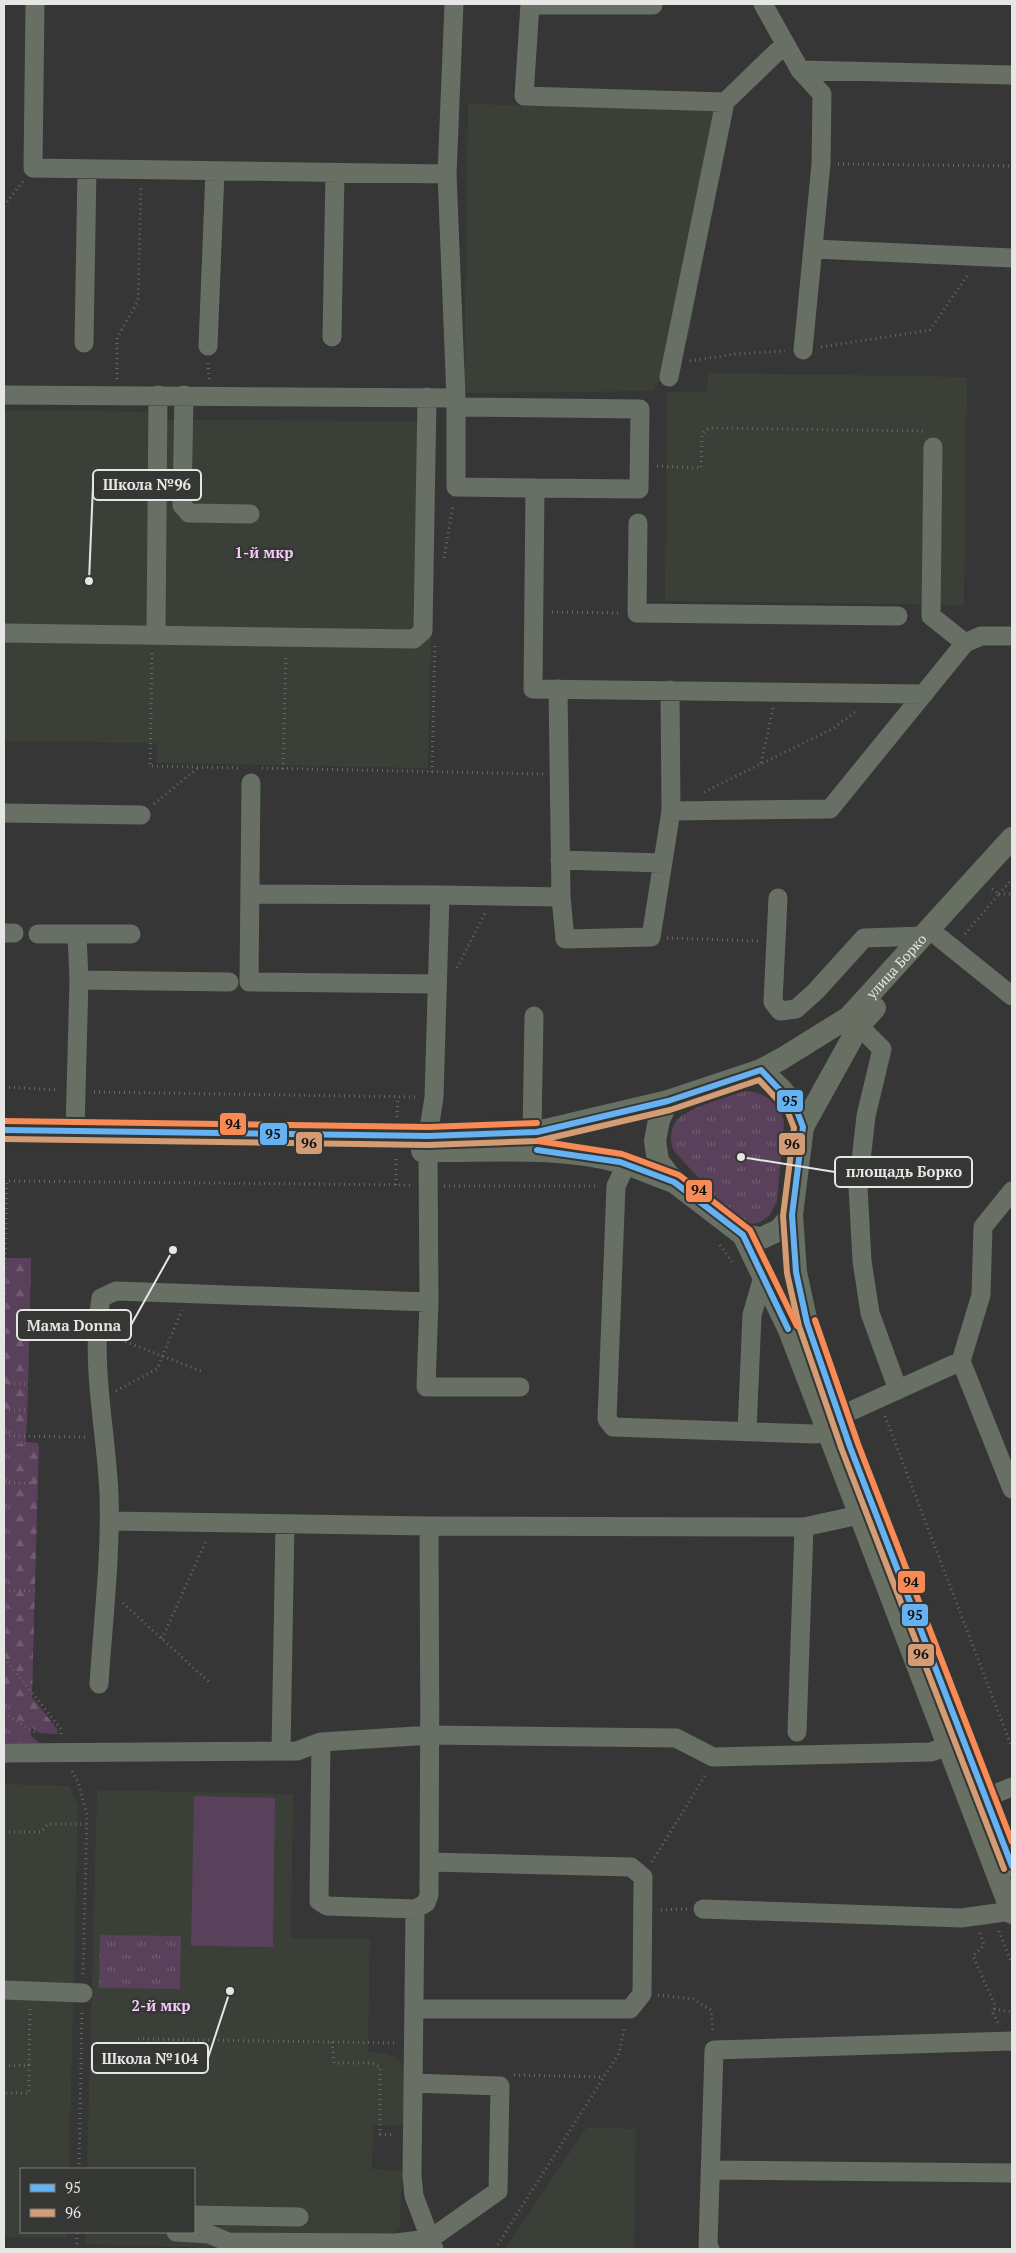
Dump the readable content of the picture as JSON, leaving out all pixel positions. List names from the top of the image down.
{
  "streets": {
    "main road": ["улица Борко"]
  },
  "districts": ["1-й мкр", "2-й мкр"],
  "places": [
    "Школа №96",
    "площадь Борко",
    "Мама Donna",
    "Школа №104"
  ],
  "lines": ["transit line 95", "transit line 96", "transit line 94"],
  "legend": ["95", "96"]
}
